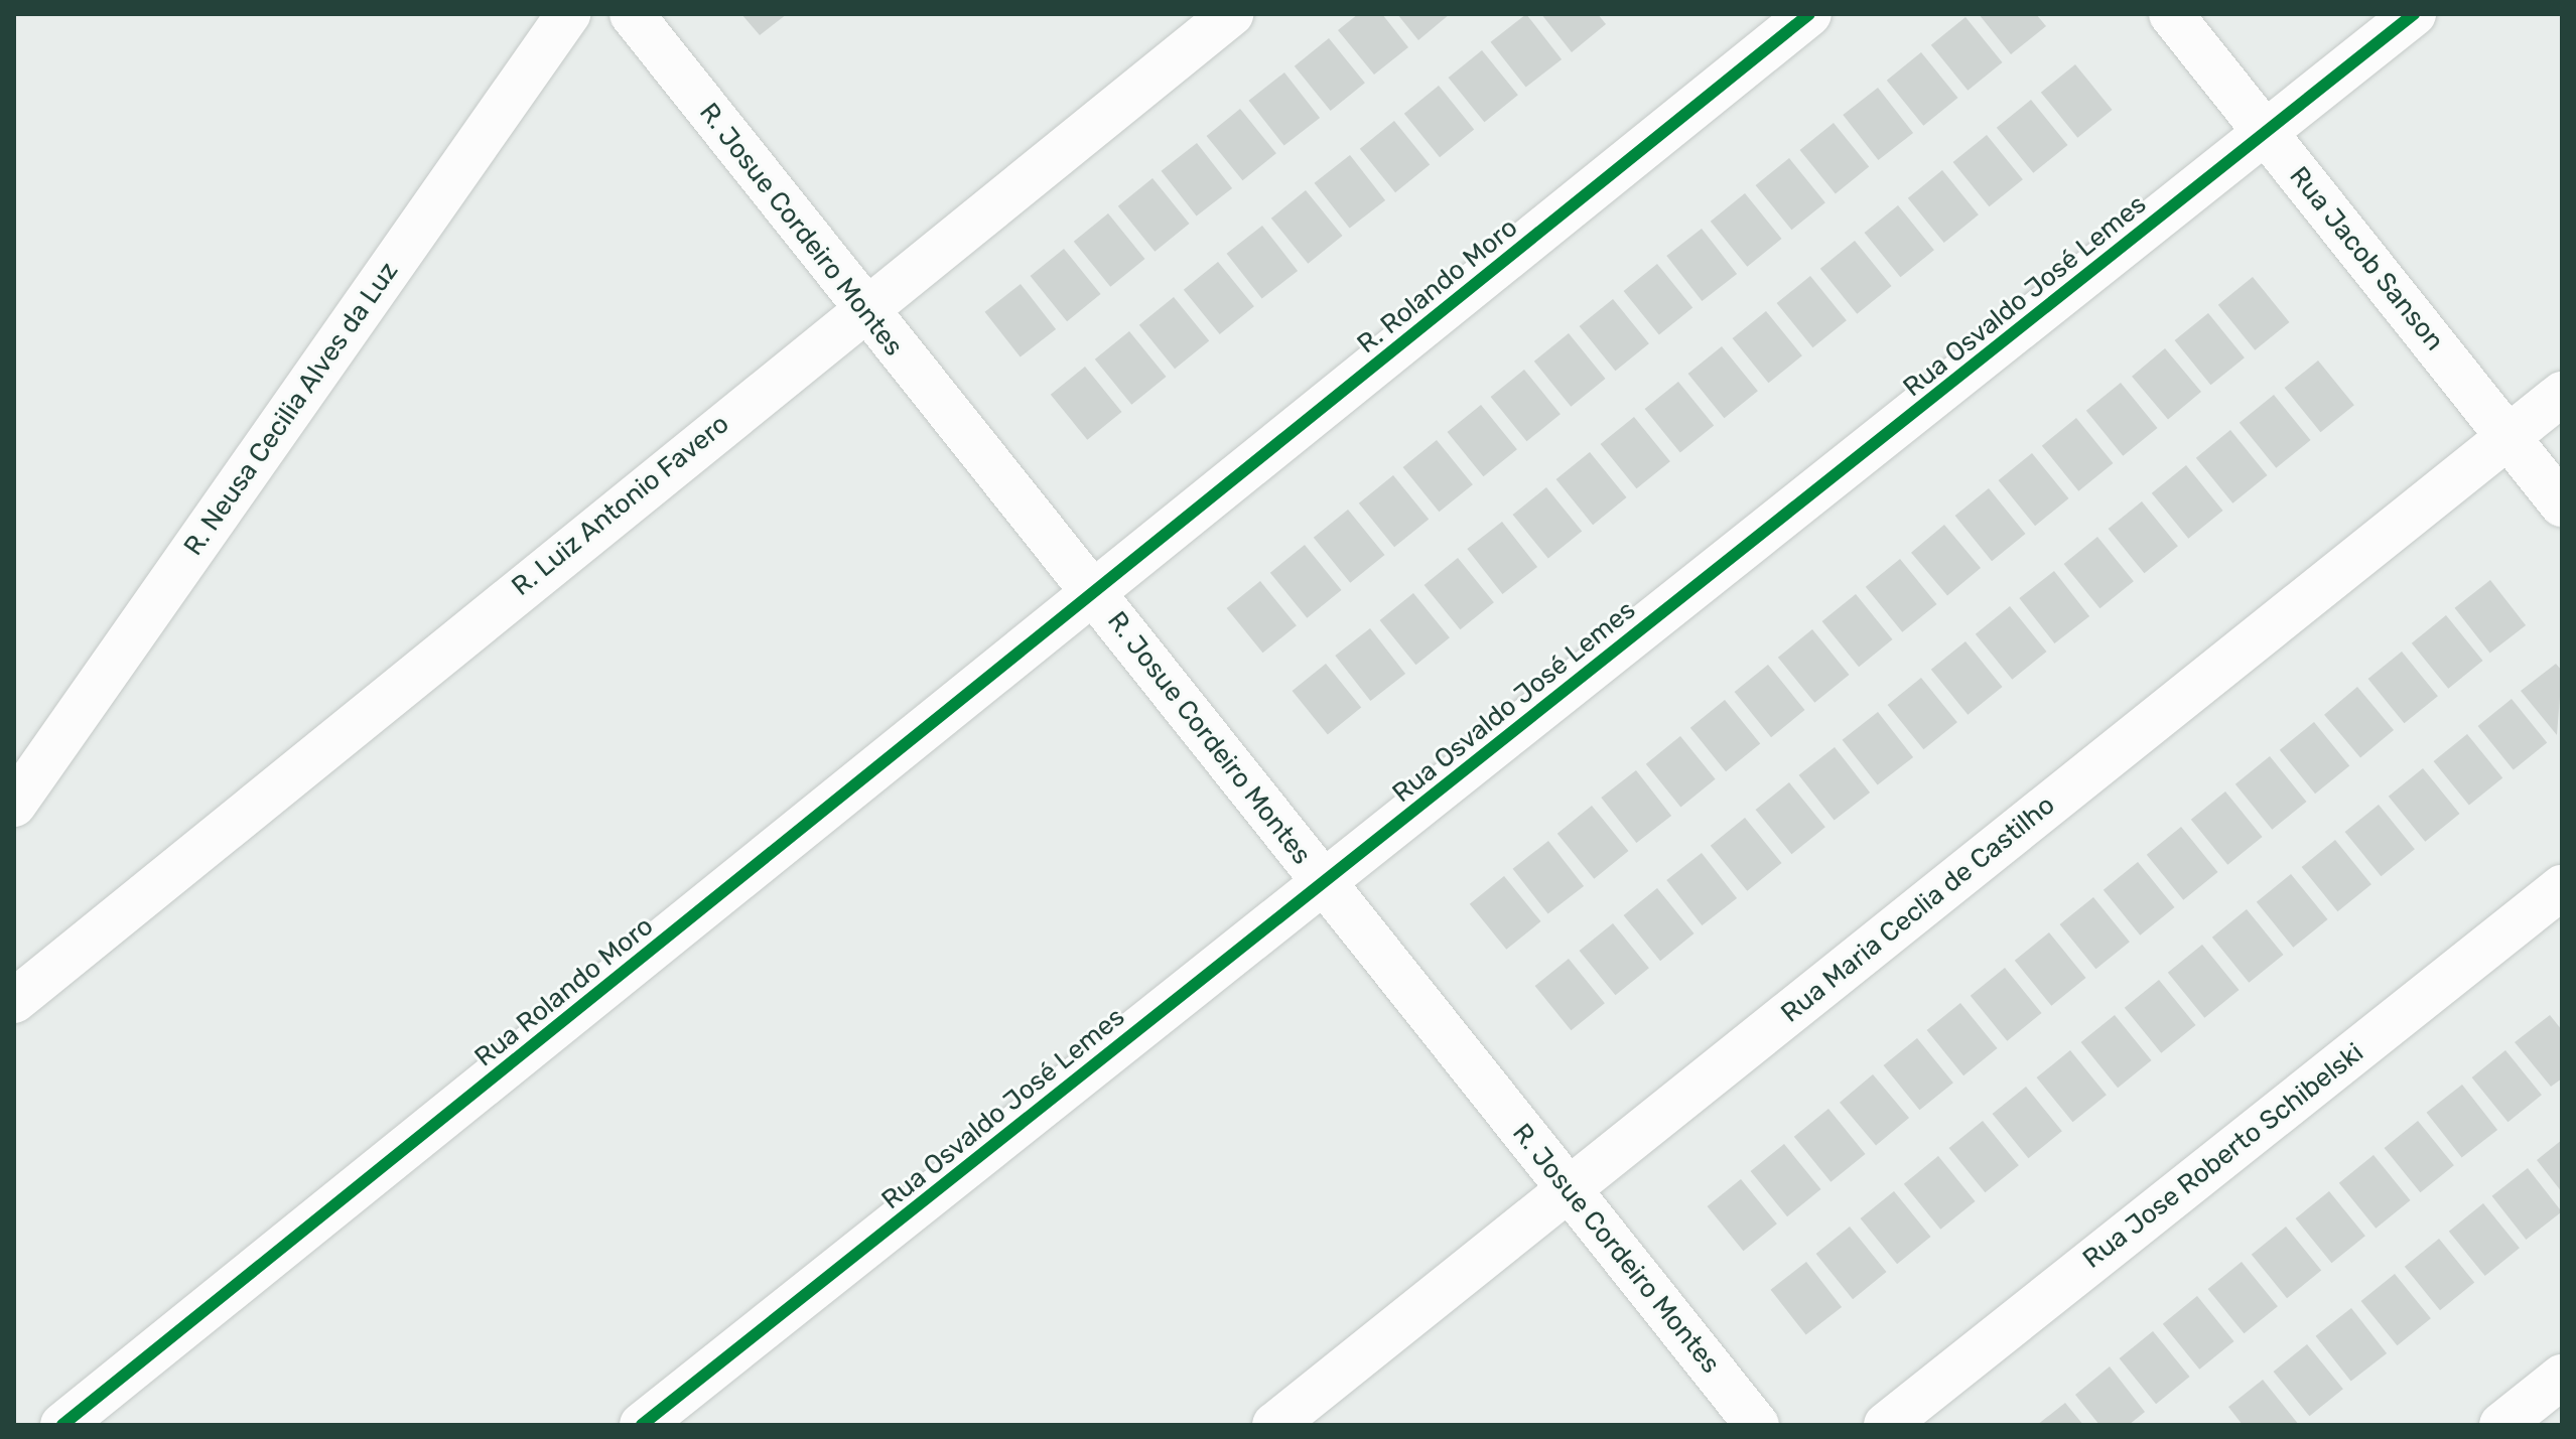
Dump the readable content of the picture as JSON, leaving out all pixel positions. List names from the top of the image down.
{
  "streets": {
    "street": [
      "R. Josue Cordeiro Montes",
      "Rua Jacob Sanson",
      "R. Rolando Moro",
      "Rua Osvaldo José Lemes",
      "R. Neusa Cecilia Alves da Luz",
      "R. Luiz Antonio Favero",
      "Rua Maria Ceclia de Castilho",
      "Rua Rolando Moro",
      "Rua Jose Roberto Schibelski"
    ]
  },
  "crossings": [
    ["R. Josue Cordeiro Montes", "R. Rolando Moro"],
    ["R. Josue Cordeiro Montes", "Rua Osvaldo José Lemes"],
    ["R. Josue Cordeiro Montes", "R. Luiz Antonio Favero"],
    ["R. Josue Cordeiro Montes", "Rua Maria Ceclia de Castilho"],
    ["R. Josue Cordeiro Montes", "Rua Rolando Moro"],
    ["Rua Jacob Sanson", "Rua Osvaldo José Lemes"],
    ["Rua Jacob Sanson", "Rua Maria Ceclia de Castilho"],
    ["R. Rolando Moro", "Rua Rolando Moro"]
  ]
}
